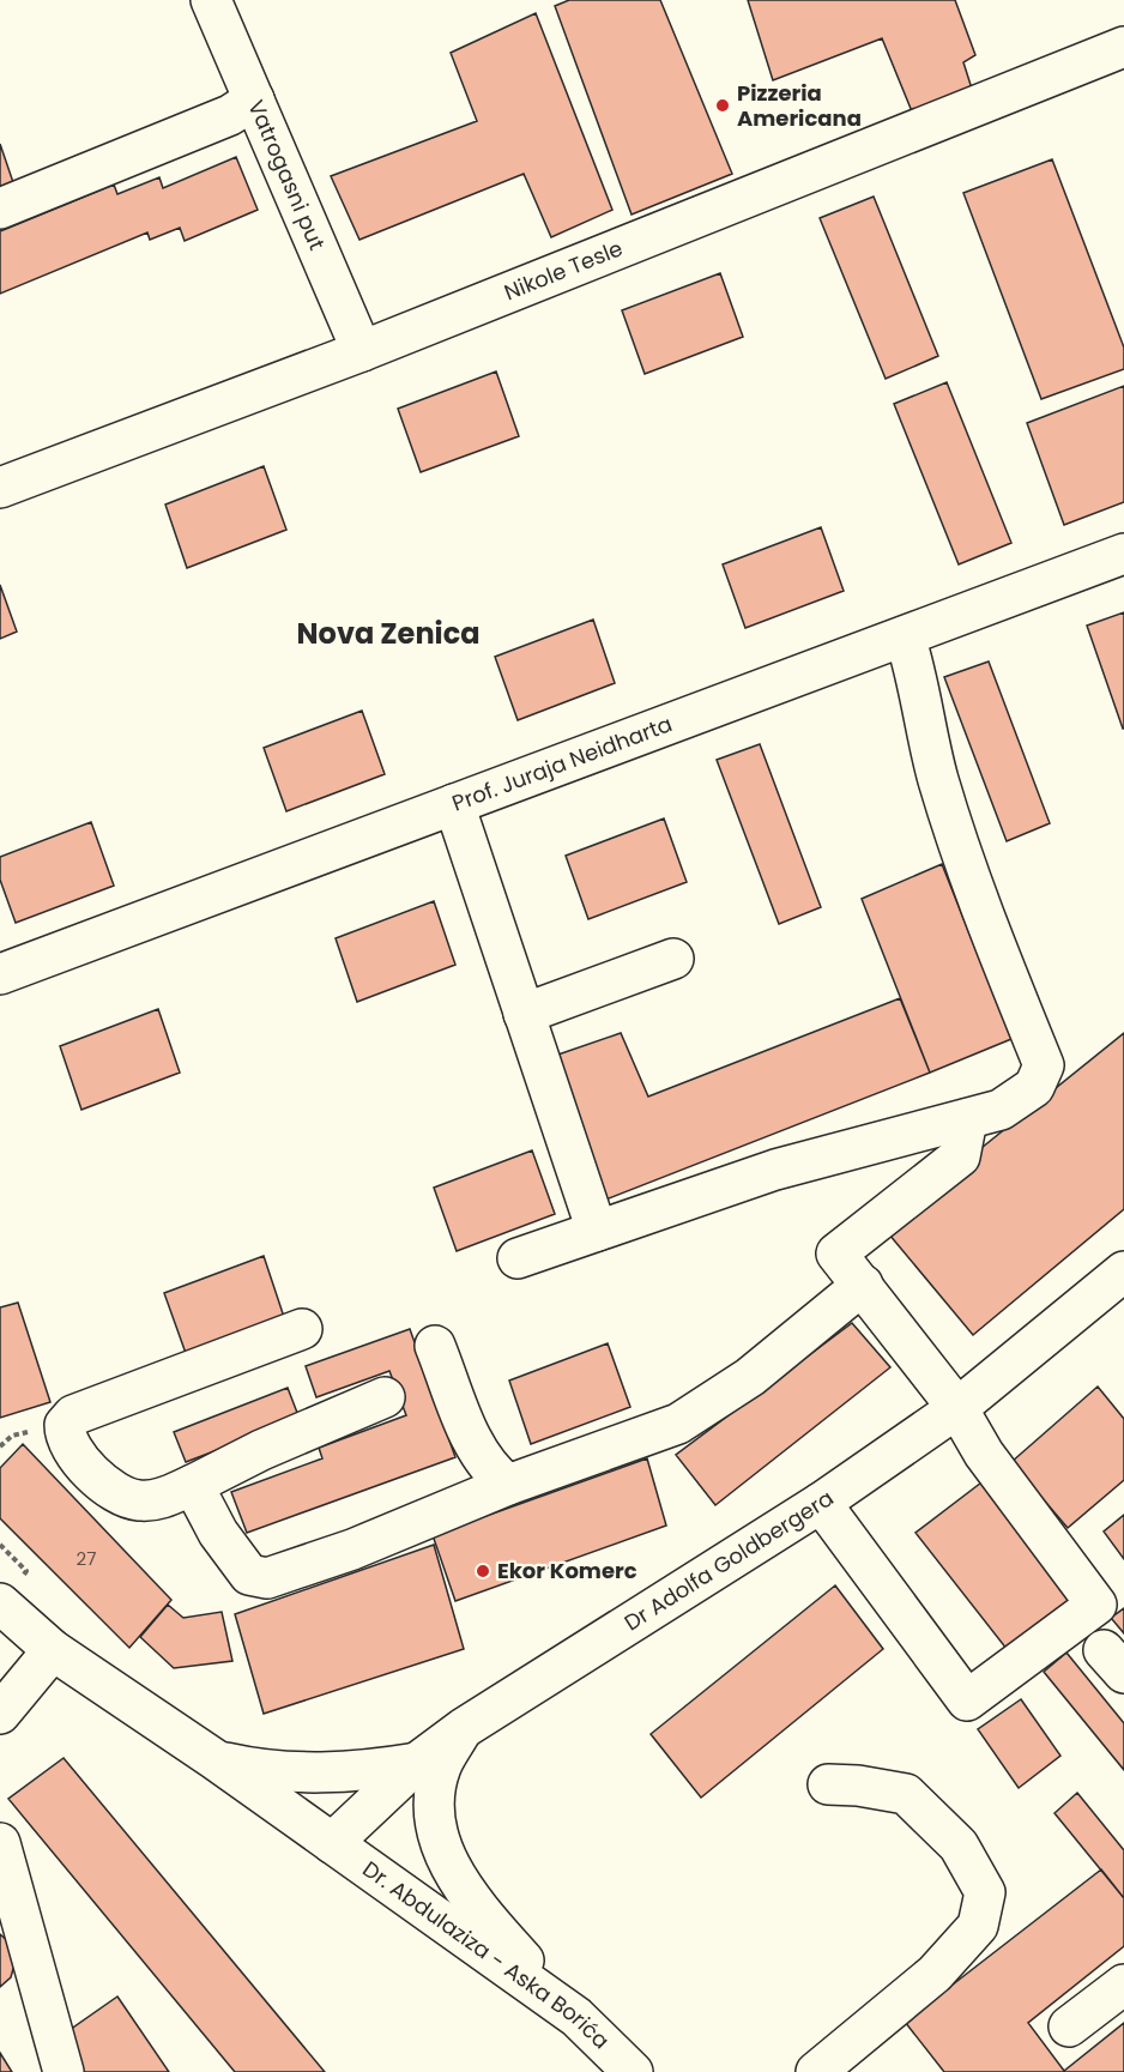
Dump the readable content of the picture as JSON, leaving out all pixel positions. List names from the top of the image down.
{
  "streets": {
    "street": [
      "Vatrogasni put",
      "Nikole Tesle",
      "Prof. Juraja Neidharta",
      "Dr Adolfa Goldbergera",
      "Dr. Abdulaziza - Aska Borića"
    ]
  },
  "crossings": [
    ["Vatrogasni put", "Nikole Tesle"],
    ["Dr Adolfa Goldbergera", "Dr. Abdulaziza - Aska Borića"]
  ],
  "districts": ["Nova Zenica"],
  "places": ["Pizzeria Americana", "Ekor Komerc"],
  "house_numbers": ["27"]
}
